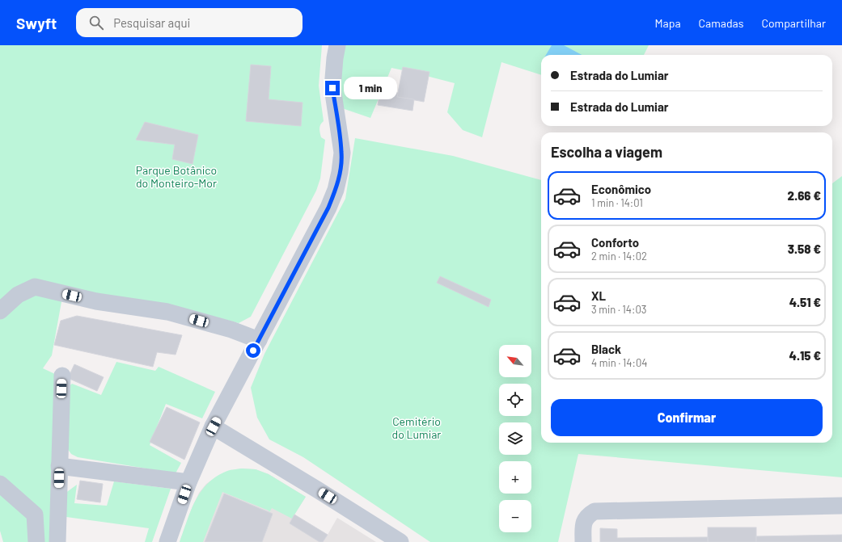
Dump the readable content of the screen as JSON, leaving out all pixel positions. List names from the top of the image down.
{
  "parks": ["Parque Botânico do Monteiro-Mor", "Cemitério do Lumiar"],
  "north": "top left",
  "page": {
    "header": "Swyft",
    "search": "Pesquisar aqui",
    "nav": ["Mapa", "Camadas", "Compartilhar"],
    "banner": ["Estrada do Lumiar", "Estrada do Lumiar"],
    "bubble": "1 min",
    "heading": "Escolha a viagem",
    "list": [
      {
        "name": "Econômico",
        "note": "1 min · 14:01",
        "value": "2.66 €"
      },
      {
        "name": "Conforto",
        "note": "2 min · 14:02",
        "value": "3.58 €"
      },
      {
        "name": "XL",
        "note": "3 min · 14:03",
        "value": "4.51 €"
      },
      {
        "name": "Black",
        "note": "4 min · 14:04",
        "value": "4.15 €"
      }
    ],
    "map_buttons": ["+", "−"],
    "buttons": "Confirmar"
  }
}
